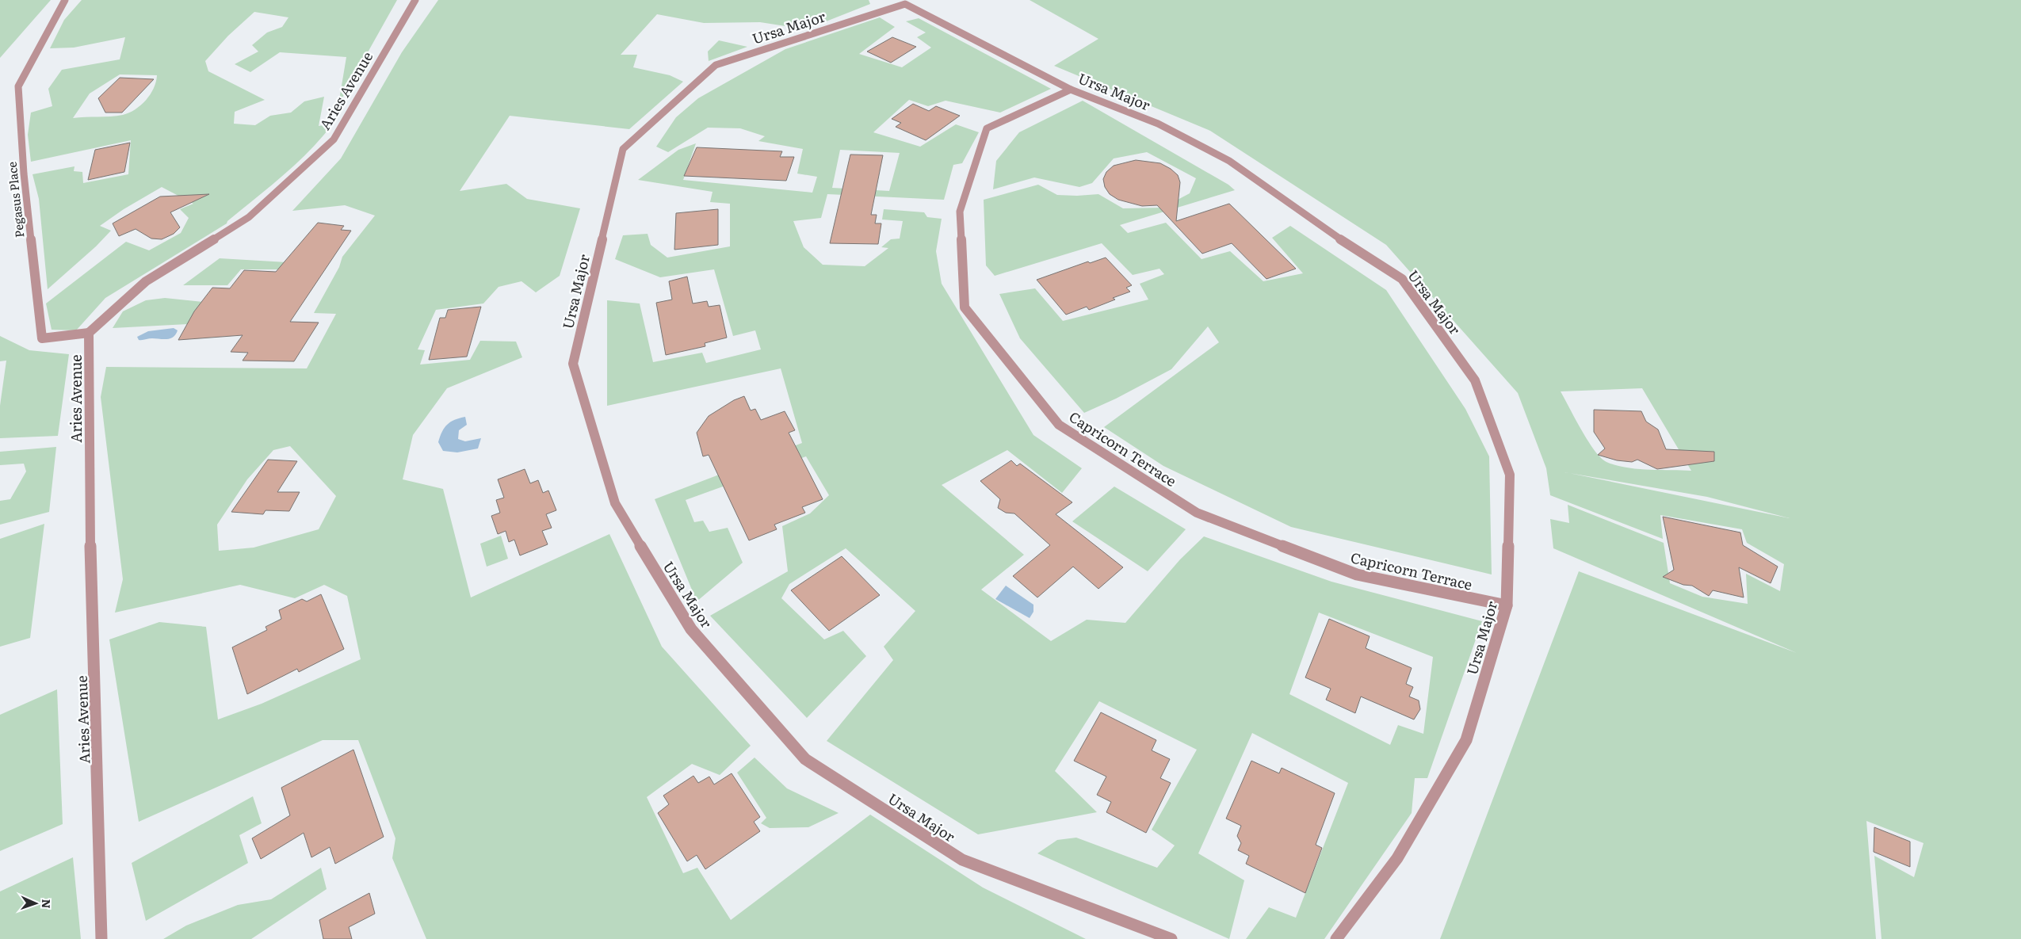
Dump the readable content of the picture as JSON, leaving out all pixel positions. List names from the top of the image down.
{
  "streets": {
    "street": [
      "Ursa Major",
      "Aries Avenue",
      "Pegasus Place",
      "Capricorn Terrace"
    ]
  },
  "crossings": [
    ["Ursa Major", "Capricorn Terrace"],
    ["Aries Avenue", "Pegasus Place"]
  ],
  "north": "right"
}
